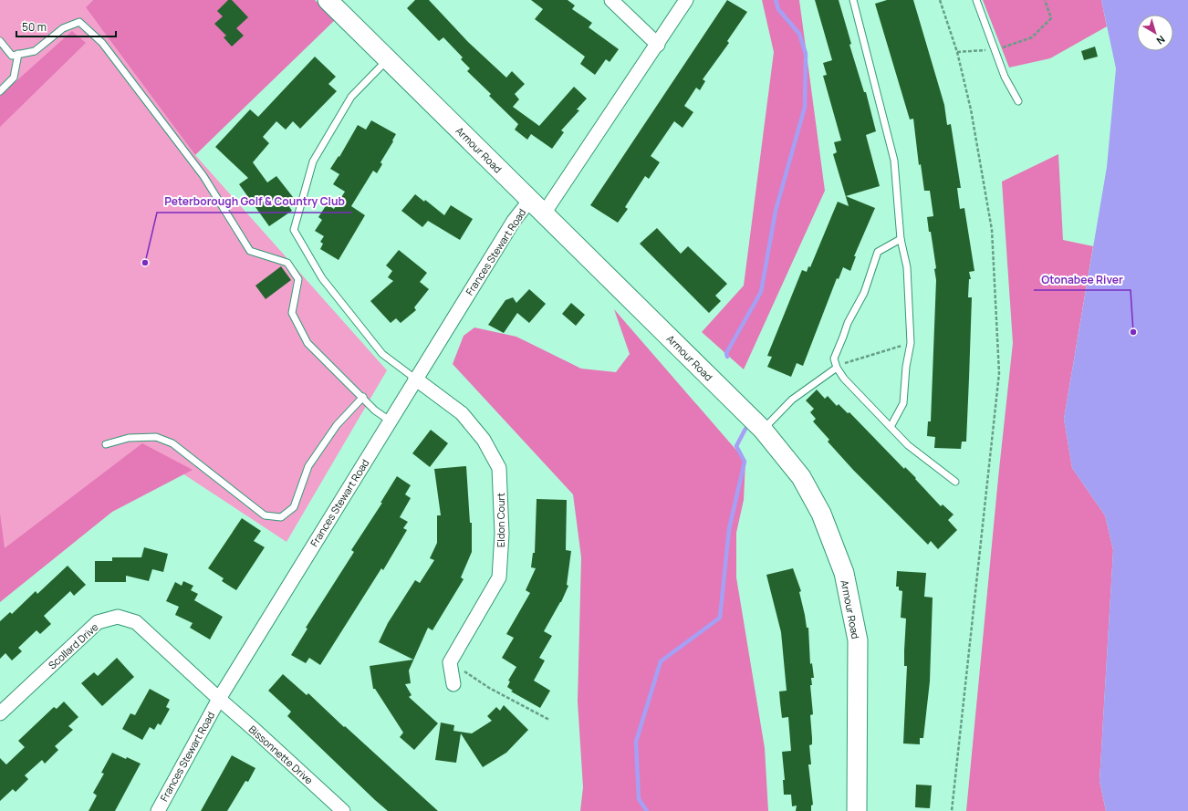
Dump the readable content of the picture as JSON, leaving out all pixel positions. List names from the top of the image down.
{
  "streets": {
    "main road": ["Armour Road"],
    "street": [
      "Frances Stewart Road",
      "Eldon Court",
      "Scollard Drive",
      "Bissonnette Drive"
    ]
  },
  "crossings": [
    ["Armour Road", "Frances Stewart Road"],
    ["Frances Stewart Road", "Eldon Court"],
    ["Frances Stewart Road", "Scollard Drive"],
    ["Frances Stewart Road", "Bissonnette Drive"],
    ["Scollard Drive", "Bissonnette Drive"]
  ],
  "places": ["Peterborough Golf & Country Club", "Otonabee River"],
  "scale_bar": "50 m",
  "north": "bottom right"
}
